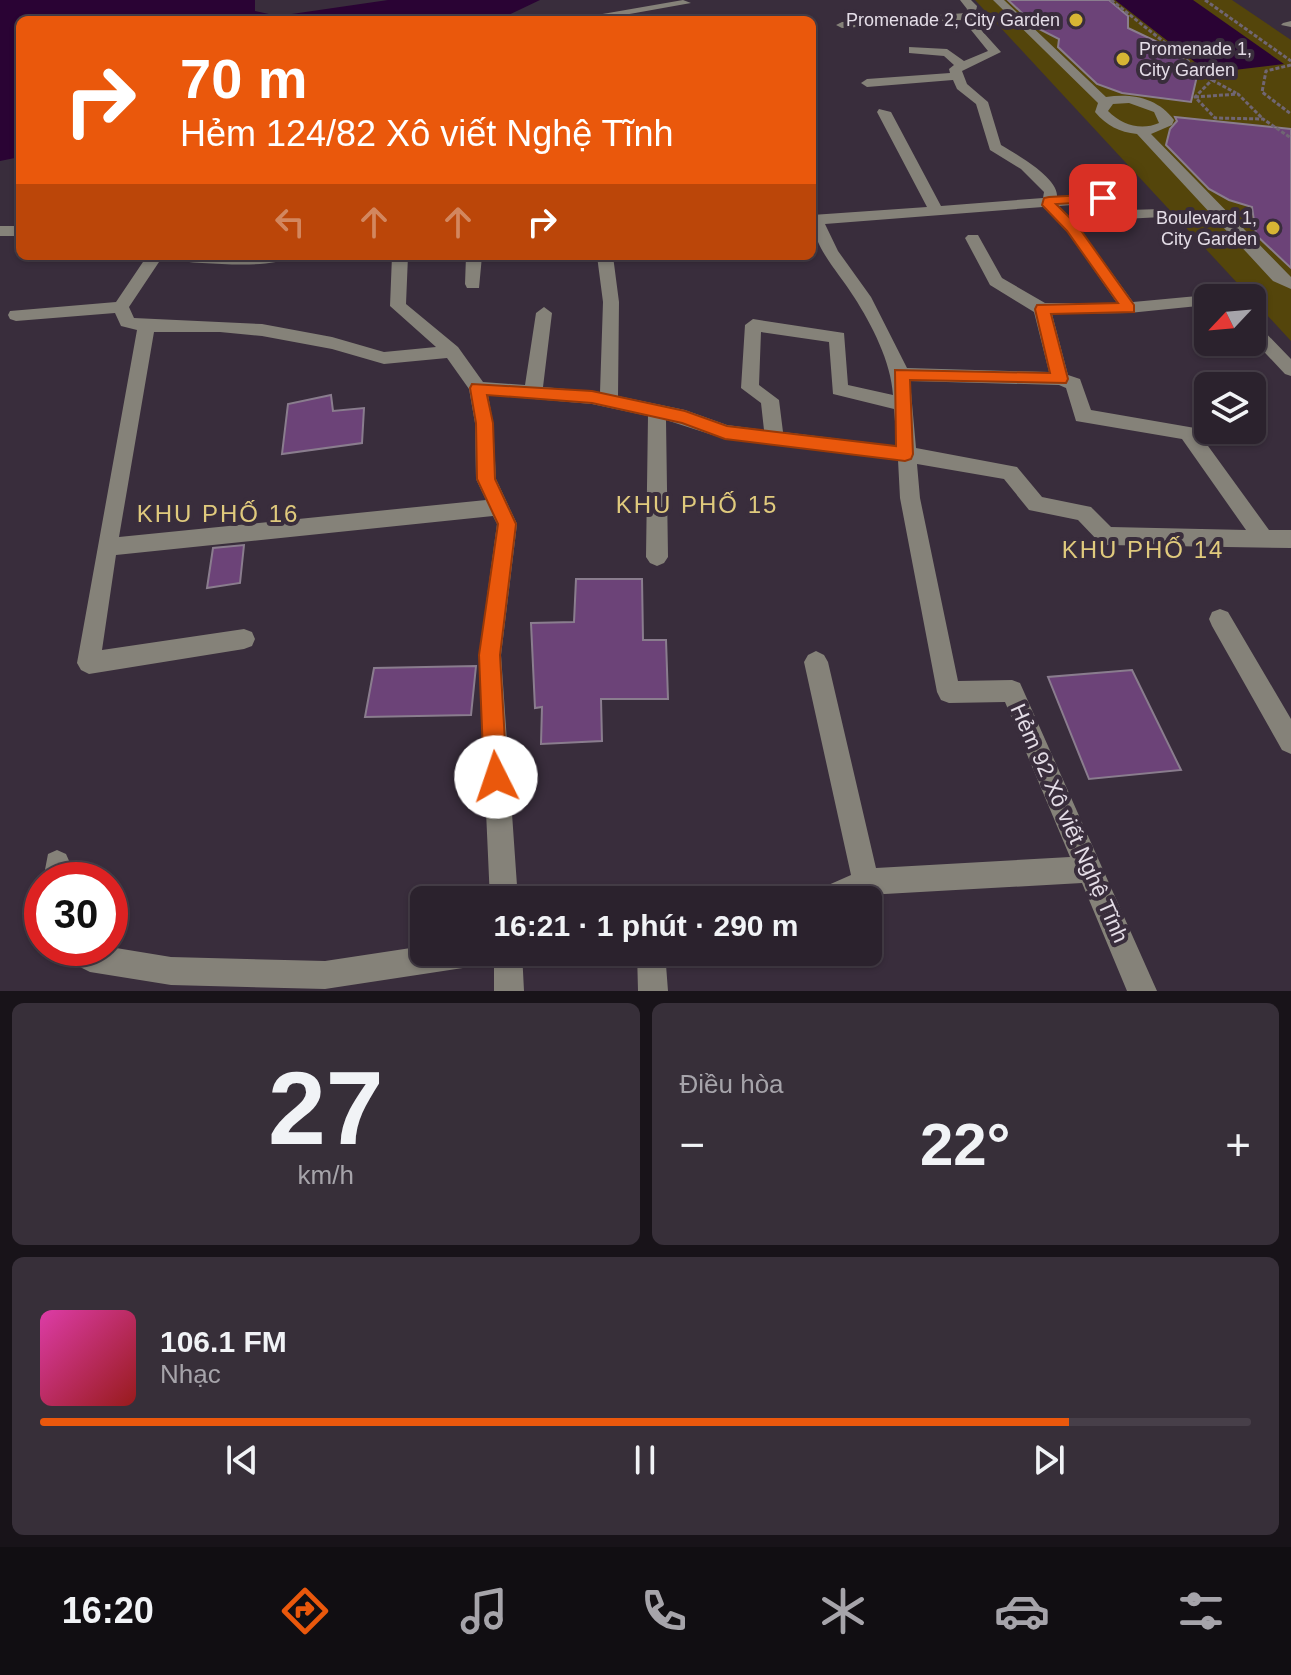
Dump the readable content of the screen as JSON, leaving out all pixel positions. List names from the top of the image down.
{
  "streets": {
    "street": ["Hẻm 92 Xô viết Nghệ Tĩnh"]
  },
  "districts": ["KHU PHỐ 15", "KHU PHỐ 16", "KHU PHỐ 14"],
  "places": ["Promenade 2, City Garden", "Promenade 1, City Garden", "Boulevard 1, City Garden"],
  "north": "bottom left",
  "page": {
    "turn": ["70 m", "Hẻm 124/82 Xô viết Nghệ Tĩnh"],
    "limit": "30",
    "trip": "16:21 · 1 phút · 290 m",
    "tile": [
      ["27", "km/h"],
      "Điều hòa"
    ],
    "heat": ["−", "22°", "+"],
    "song": ["106.1 FM", "Nhạc"],
    "tabs": "16:20"
  }
}
